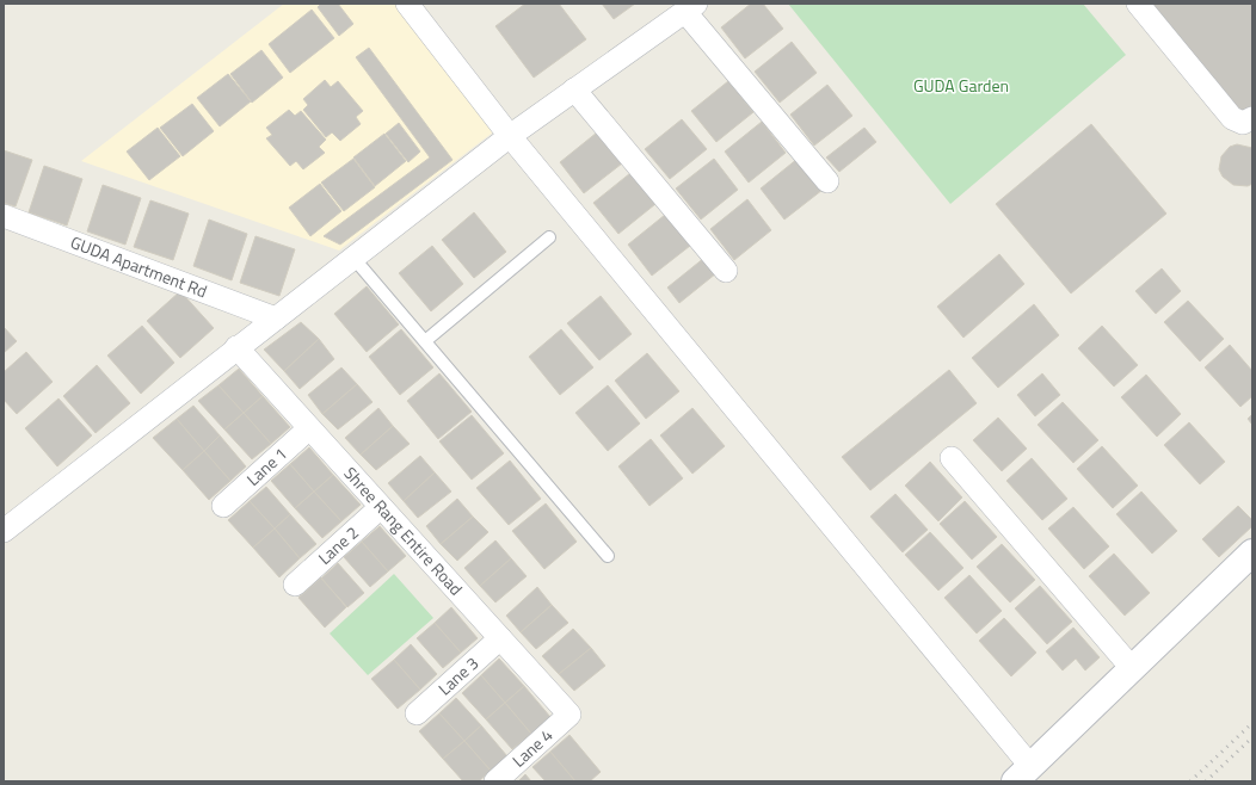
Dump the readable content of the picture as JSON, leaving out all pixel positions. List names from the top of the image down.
{
  "streets": {
    "street": [
      "GUDA Apartment Rd",
      "Lane 1",
      "Shree Rang Entire Road",
      "Lane 2",
      "Lane 3",
      "Lane 4"
    ]
  },
  "crossings": [
    ["Lane 1", "Shree Rang Entire Road"],
    ["Shree Rang Entire Road", "Lane 2"],
    ["Shree Rang Entire Road", "Lane 3"],
    ["Shree Rang Entire Road", "Lane 4"]
  ],
  "parks": ["GUDA Garden"]
}
